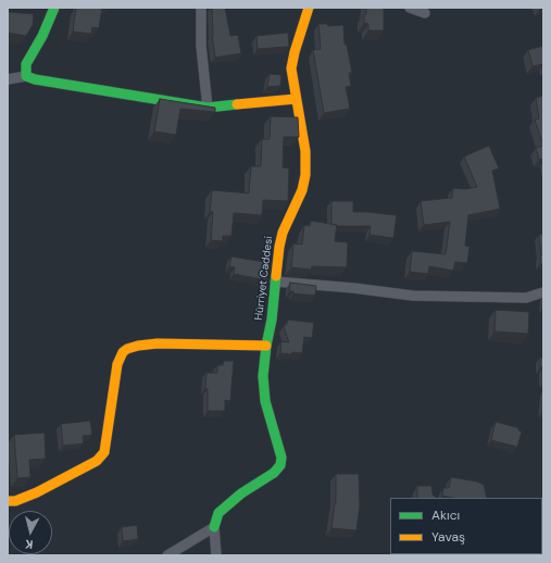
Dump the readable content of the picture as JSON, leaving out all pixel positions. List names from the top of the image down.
{
  "streets": {
    "street": ["Hürriyet Caddesi"]
  },
  "legend": ["Akıcı", "Yavaş"],
  "north": "bottom"
}
